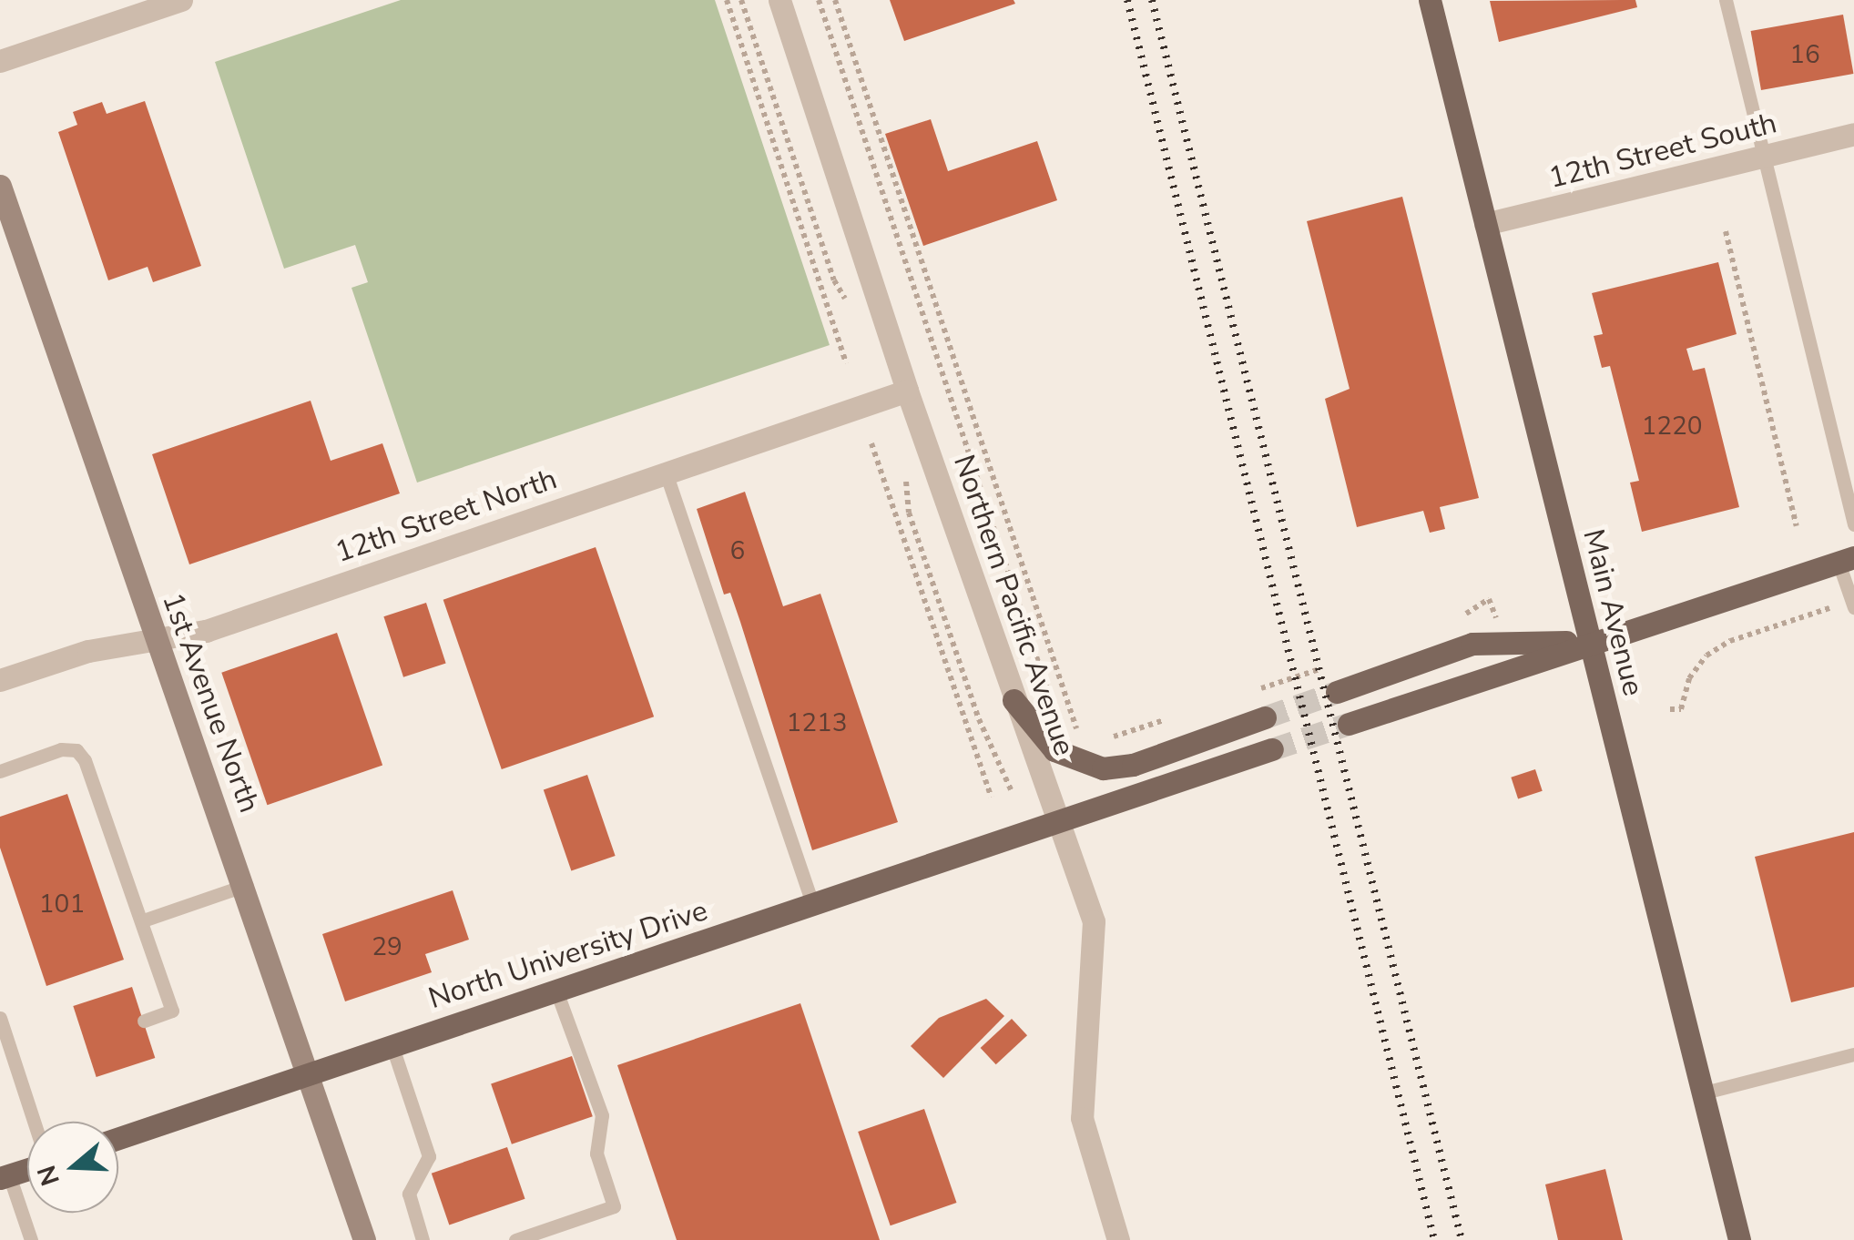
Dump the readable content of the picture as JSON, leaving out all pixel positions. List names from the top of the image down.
{
  "streets": {
    "main road": ["Main Avenue", "North University Drive"],
    "street": [
      "12th Street South",
      "12th Street North",
      "Northern Pacific Avenue",
      "1st Avenue North"
    ]
  },
  "crossings": [
    ["12th Street South", "Main Avenue"],
    ["12th Street North", "Northern Pacific Avenue"],
    ["12th Street North", "1st Avenue North"],
    ["Northern Pacific Avenue", "North University Drive"],
    ["1st Avenue North", "North University Drive"]
  ],
  "house_numbers": [
    "16",
    "1220",
    "6",
    "1213",
    "101",
    "29"
  ],
  "north": "left"
}
